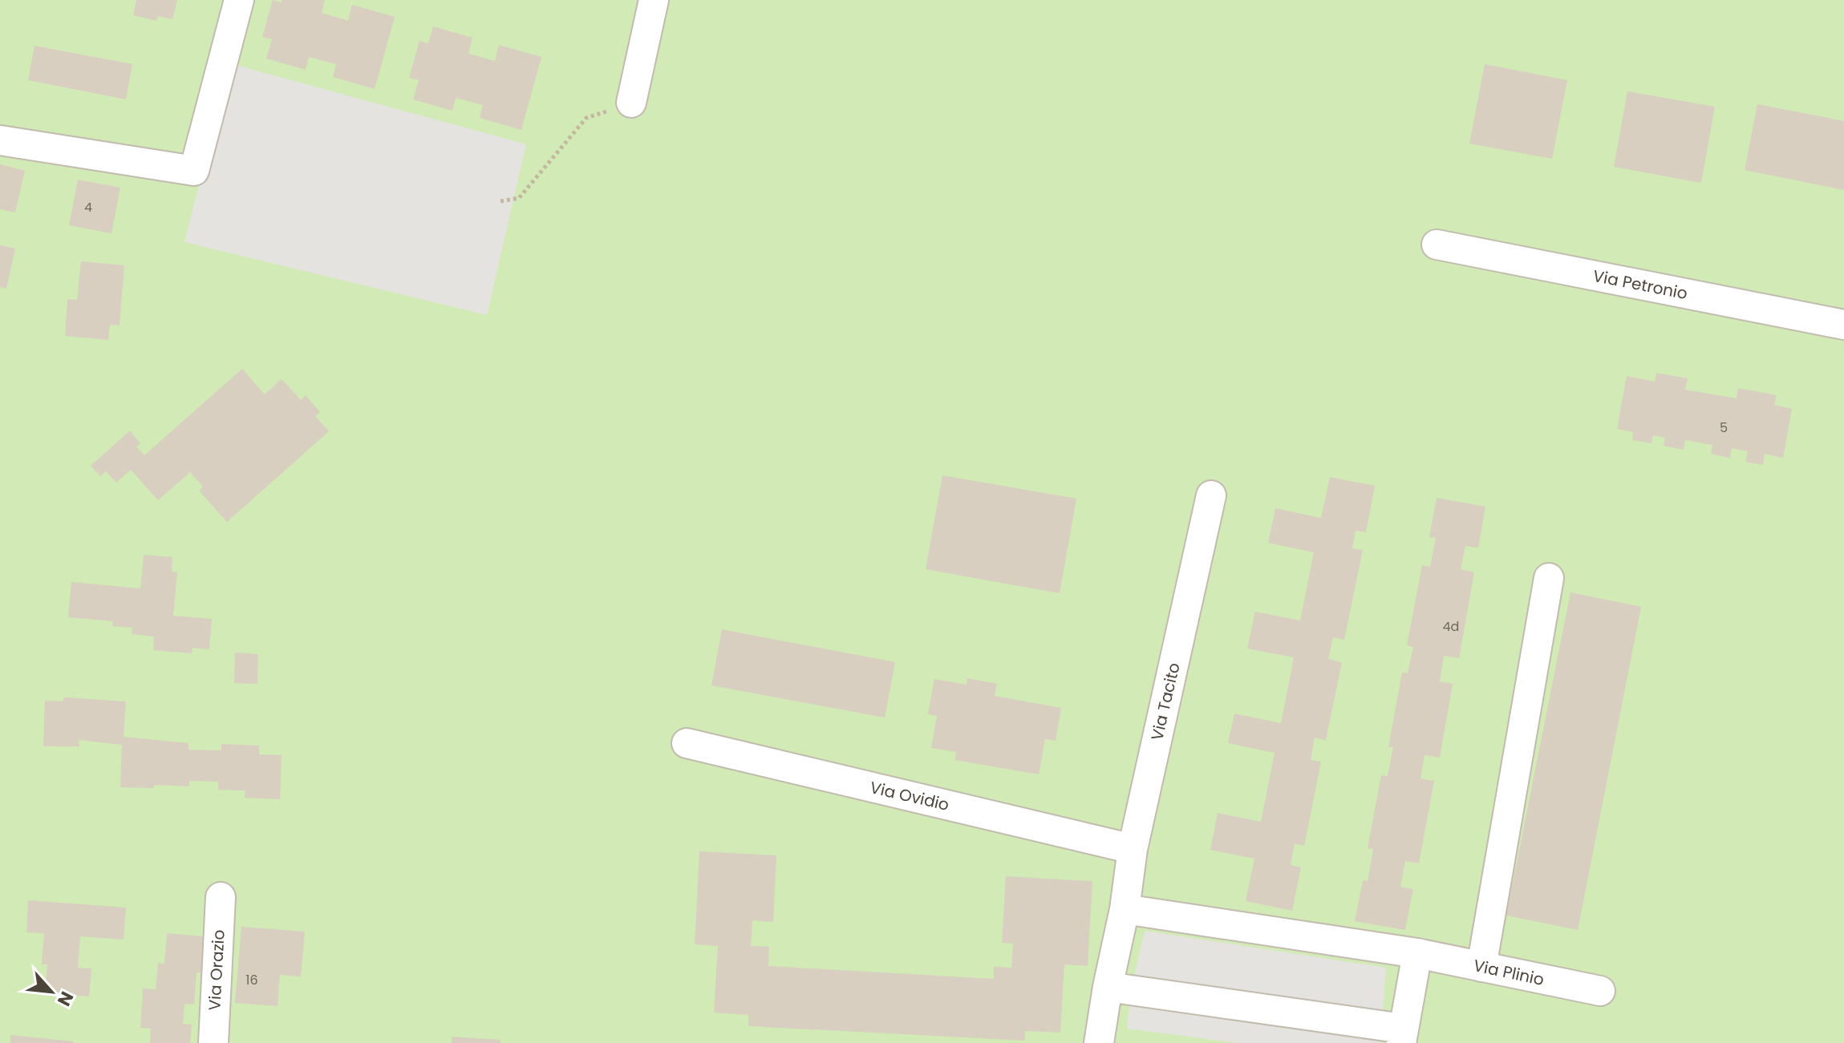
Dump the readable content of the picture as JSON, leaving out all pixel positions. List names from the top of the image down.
{
  "streets": {
    "street": [
      "Via Petronio",
      "Via Tacito",
      "Via Ovidio",
      "Via Orazio",
      "Via Plinio"
    ]
  },
  "crossings": [
    ["Via Tacito", "Via Ovidio"]
  ],
  "house_numbers": [
    "4",
    "5",
    "4d",
    "16"
  ],
  "north": "bottom right"
}
